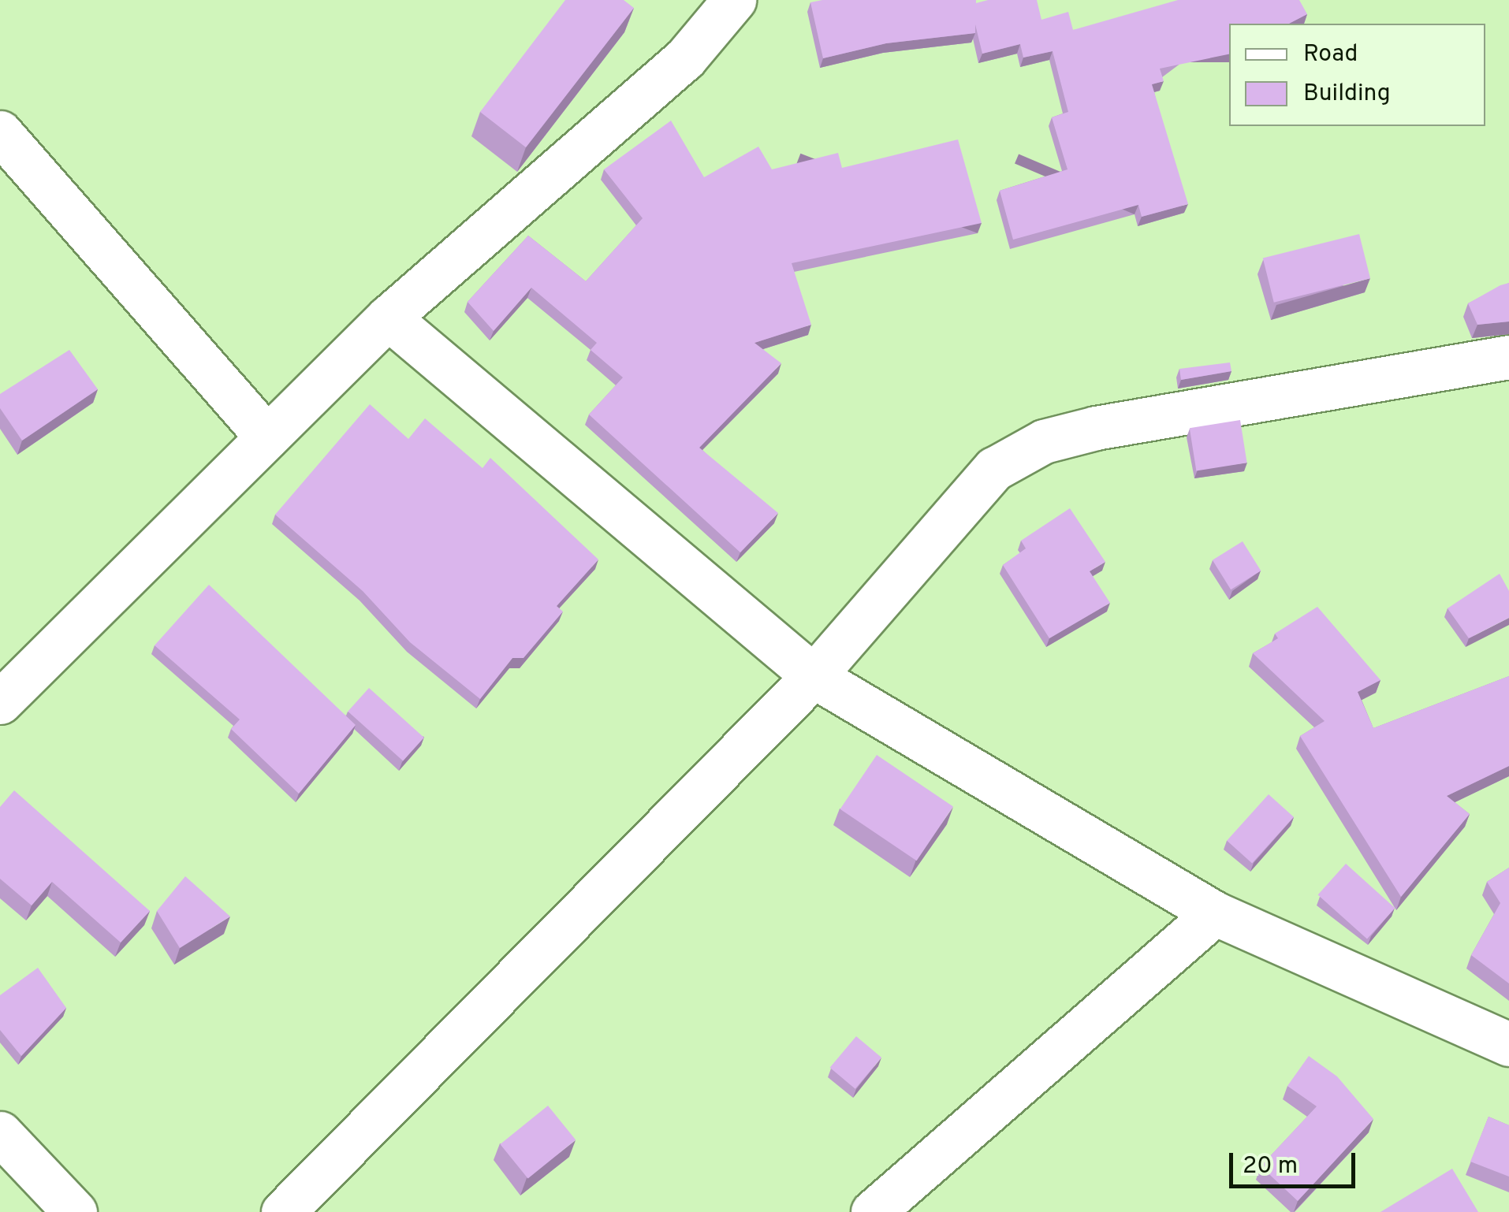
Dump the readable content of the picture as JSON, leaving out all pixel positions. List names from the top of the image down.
{
  "legend": ["Road", "Building"],
  "scale_bar": "20 m"
}
